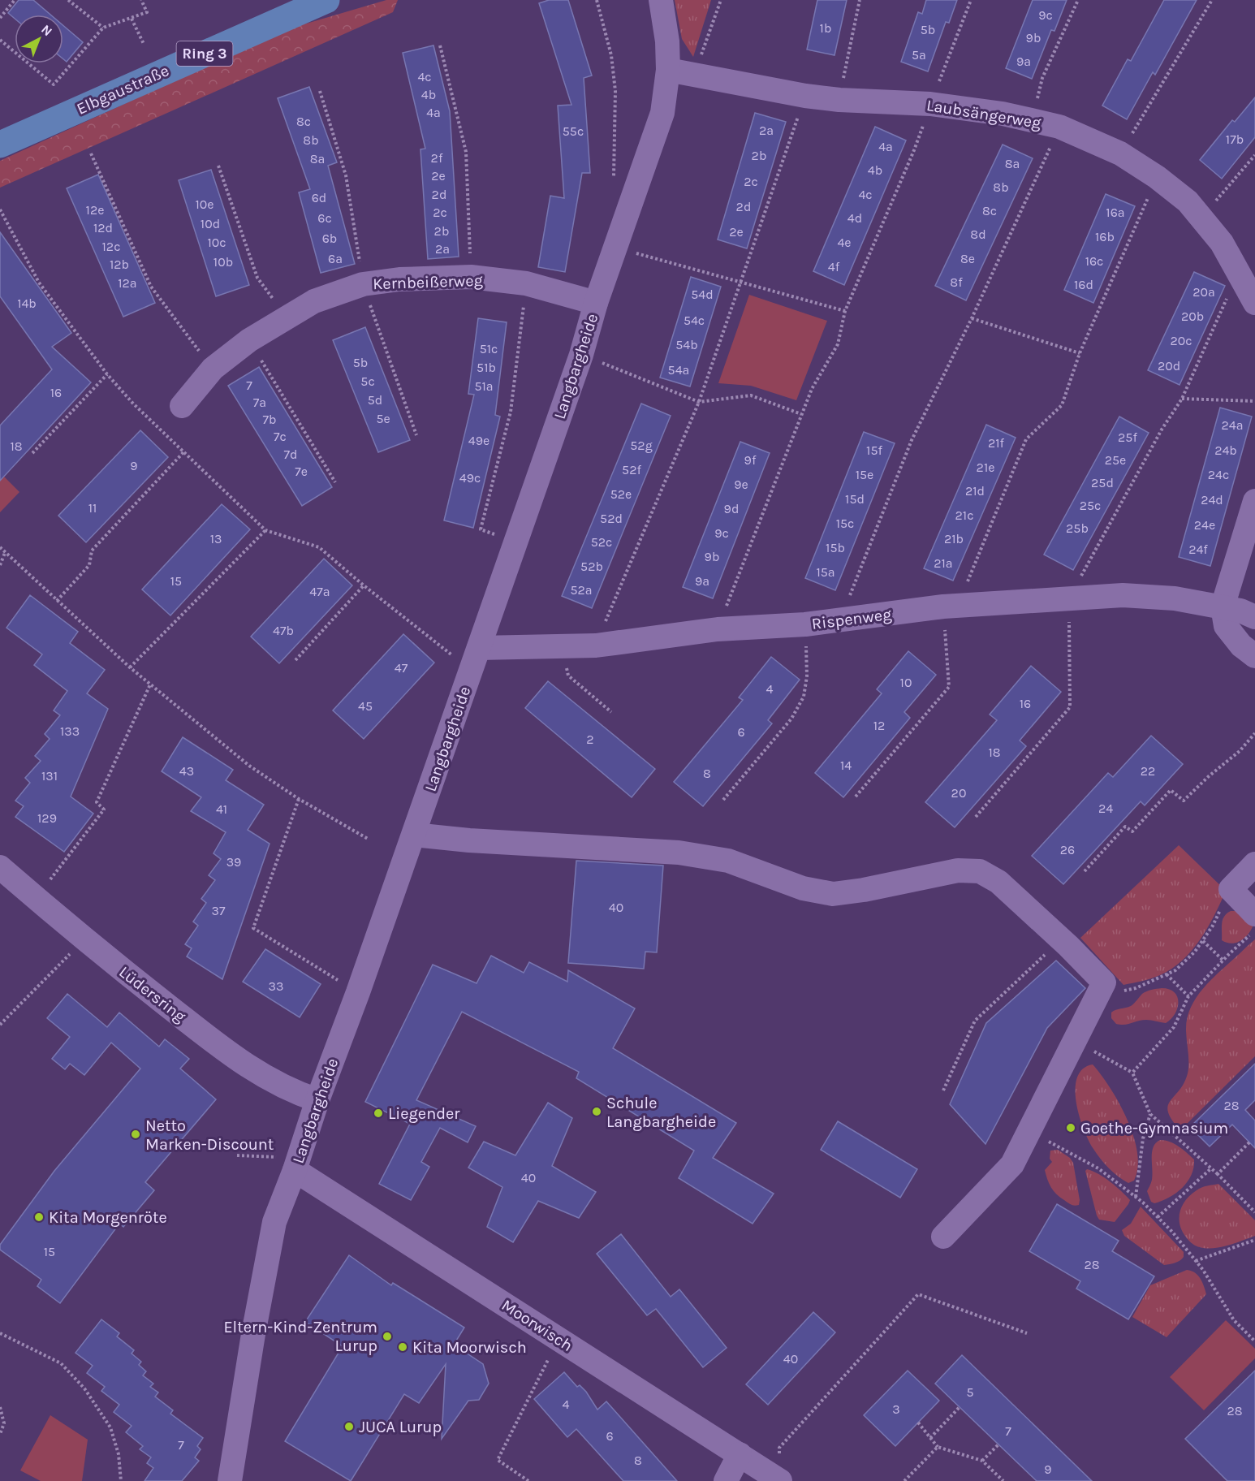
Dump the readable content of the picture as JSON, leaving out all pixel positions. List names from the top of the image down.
{
  "streets": {
    "main road": ["Ring 3", "Elbgaustraße"],
    "street": [
      "Laubsängerweg",
      "Kernbeißerweg",
      "Langbargheide",
      "Rispenweg",
      "Lüdersring",
      "Moorwisch"
    ]
  },
  "crossings": [
    ["Laubsängerweg", "Langbargheide"],
    ["Kernbeißerweg", "Langbargheide"],
    ["Langbargheide", "Rispenweg"],
    ["Langbargheide", "Lüdersring"],
    ["Langbargheide", "Moorwisch"]
  ],
  "places": [
    "Schule Langbargheide",
    "Liegender",
    "Goethe-Gymnasium",
    "Netto Marken-Discount",
    "Kita Morgenröte",
    "Eltern-Kind-Zentrum Lurup",
    "Kita Moorwisch",
    "JUCA Lurup"
  ],
  "house_numbers": [
    "9c",
    "1b",
    "5b",
    "9b",
    "5a",
    "9a",
    "4c",
    "4b",
    "4a",
    "8c",
    "2a",
    "55c",
    "17b",
    "8b",
    "4a",
    "2b",
    "2f",
    "8a",
    "8a",
    "4b",
    "2e",
    "2c",
    "8b",
    "2d",
    "4c",
    "6d",
    "10e",
    "2d",
    "12e",
    "8c",
    "2c",
    "16a",
    "6c",
    "4d",
    "10d",
    "12d",
    "2b",
    "2e",
    "8d",
    "16b",
    "6b",
    "10c",
    "4e",
    "12c",
    "2a",
    "6a",
    "8e",
    "16c",
    "10b",
    "12b",
    "4f",
    "8f",
    "12a",
    "16d",
    "20a",
    "54d",
    "14b",
    "20b",
    "54c",
    "20c",
    "54b",
    "51c",
    "5b",
    "20d",
    "51b",
    "54a",
    "5c",
    "7",
    "51a",
    "16",
    "5d",
    "7a",
    "5e",
    "7b",
    "24a",
    "7c",
    "25f",
    "49e",
    "21f",
    "52g",
    "18",
    "15f",
    "24b",
    "7d",
    "9f",
    "25e",
    "9",
    "21e",
    "52f",
    "7e",
    "15e",
    "24c",
    "49c",
    "25d",
    "9e",
    "21d",
    "52e",
    "15d",
    "24d",
    "25c",
    "11",
    "9d",
    "21c",
    "52d",
    "15c",
    "24e",
    "25b",
    "9c",
    "13",
    "21b",
    "52c",
    "15b",
    "24f",
    "9b",
    "21a",
    "52b",
    "15a",
    "15",
    "9a",
    "52a",
    "47a",
    "47b",
    "47",
    "10",
    "4",
    "16",
    "45",
    "12",
    "133",
    "6",
    "2",
    "18",
    "14",
    "43",
    "22",
    "8",
    "131",
    "20",
    "24",
    "41",
    "129",
    "26",
    "39",
    "40",
    "37",
    "33",
    "28",
    "40",
    "15",
    "28",
    "40",
    "5",
    "4",
    "3",
    "28",
    "7",
    "6",
    "7",
    "8",
    "9"
  ],
  "north": "top right"
}
